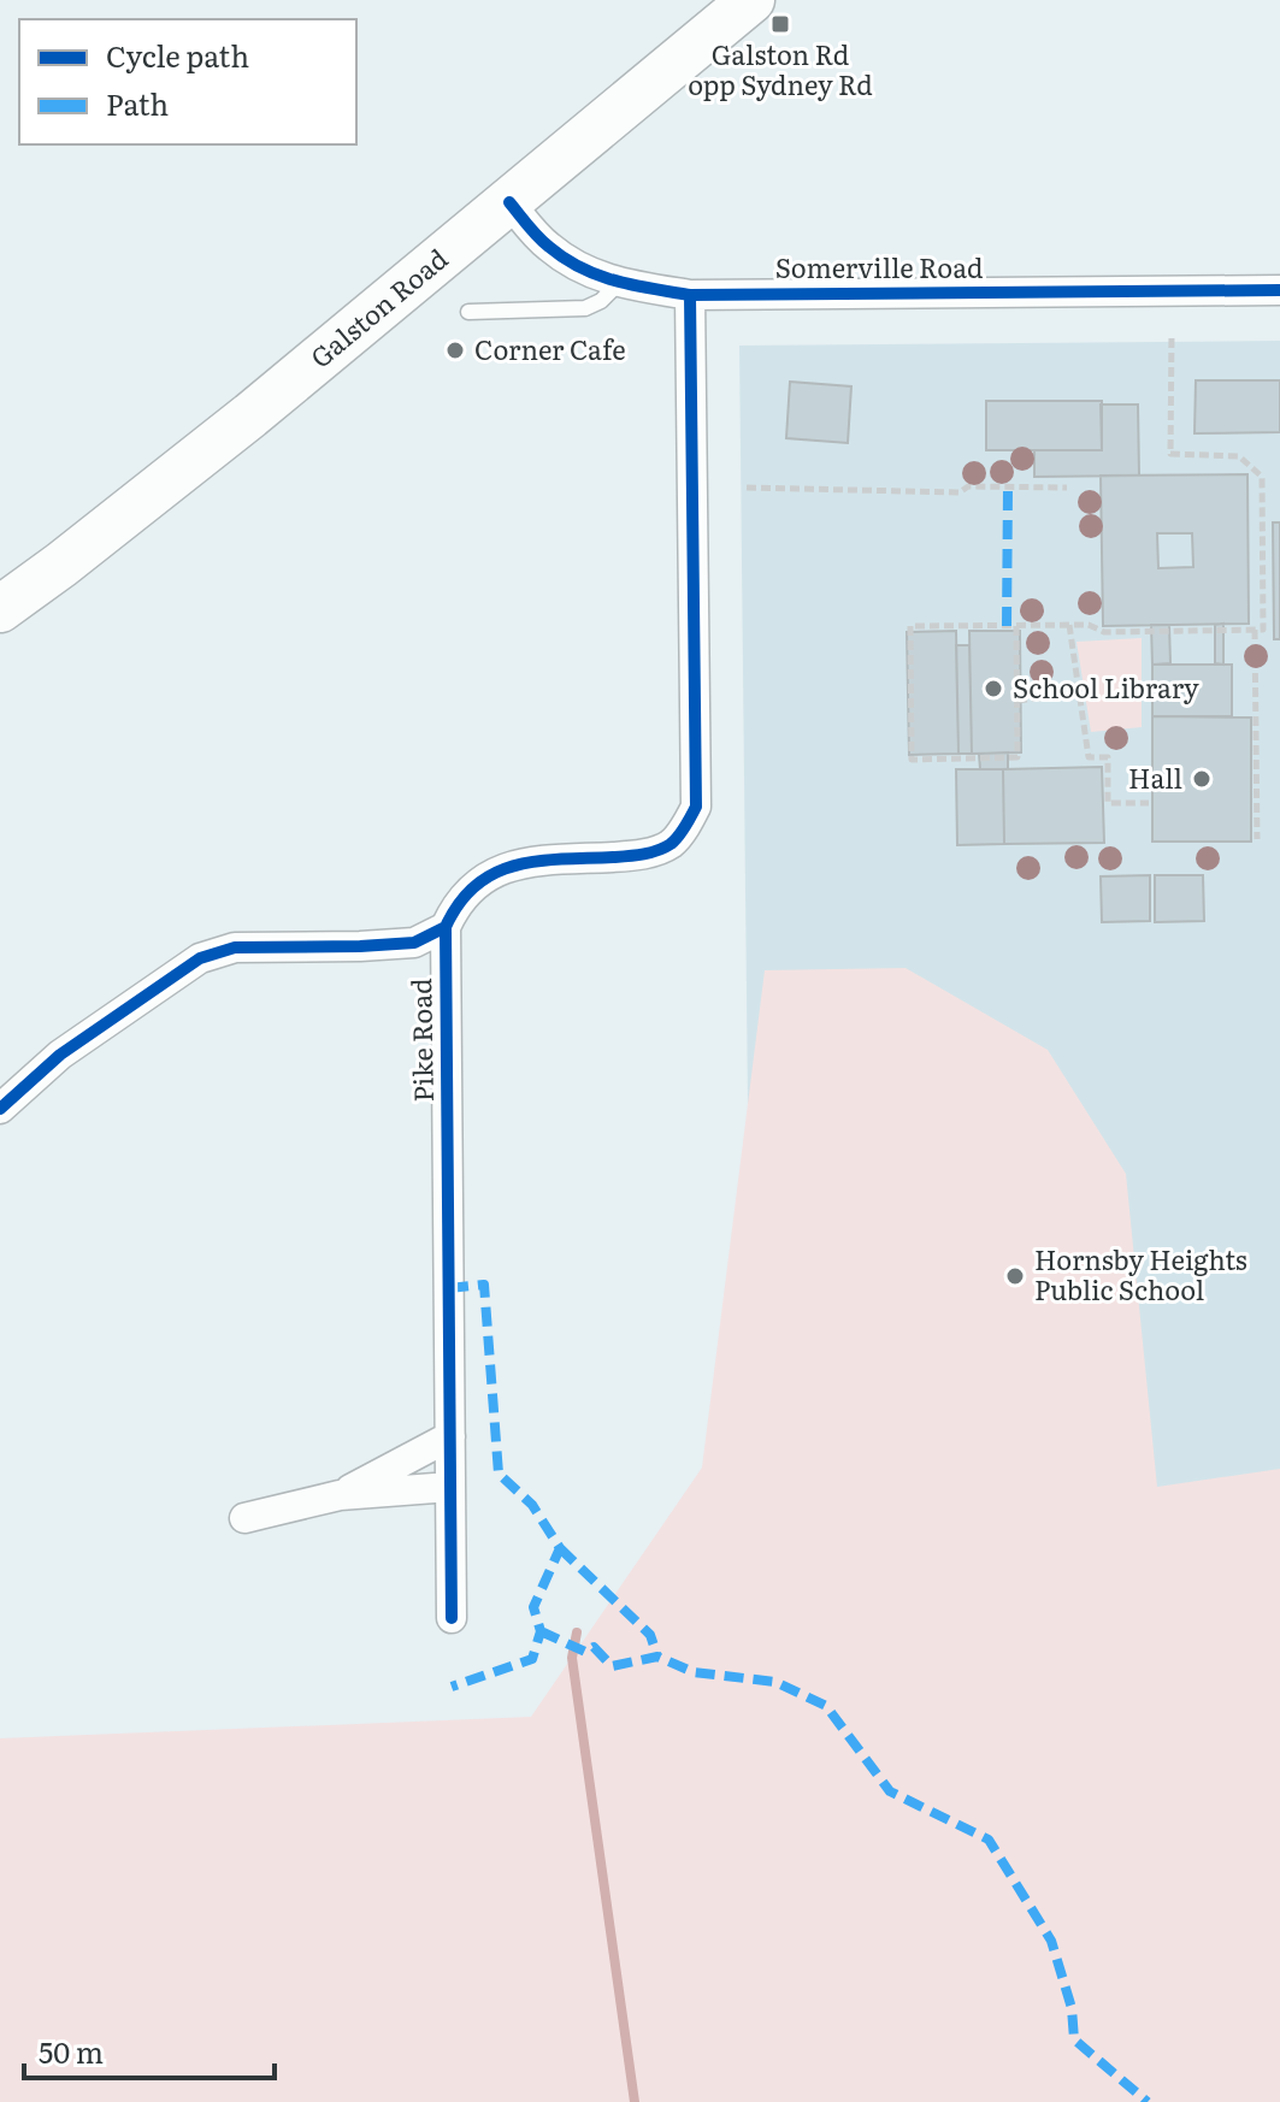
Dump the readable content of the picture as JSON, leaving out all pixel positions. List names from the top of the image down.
{
  "streets": {
    "main road": ["Galston Road"],
    "street": ["Somerville Road", "Pike Road"]
  },
  "crossings": [
    ["Somerville Road", "Galston Road"]
  ],
  "places": {
    "transit": ["Galston Rd opp Sydney Rd"],
    "other": [
      "Corner Cafe",
      "School Library",
      "Hall",
      "Hornsby Heights Public School"
    ]
  },
  "legend": ["Cycle path", "Path"],
  "scale_bar": "50 m"
}
